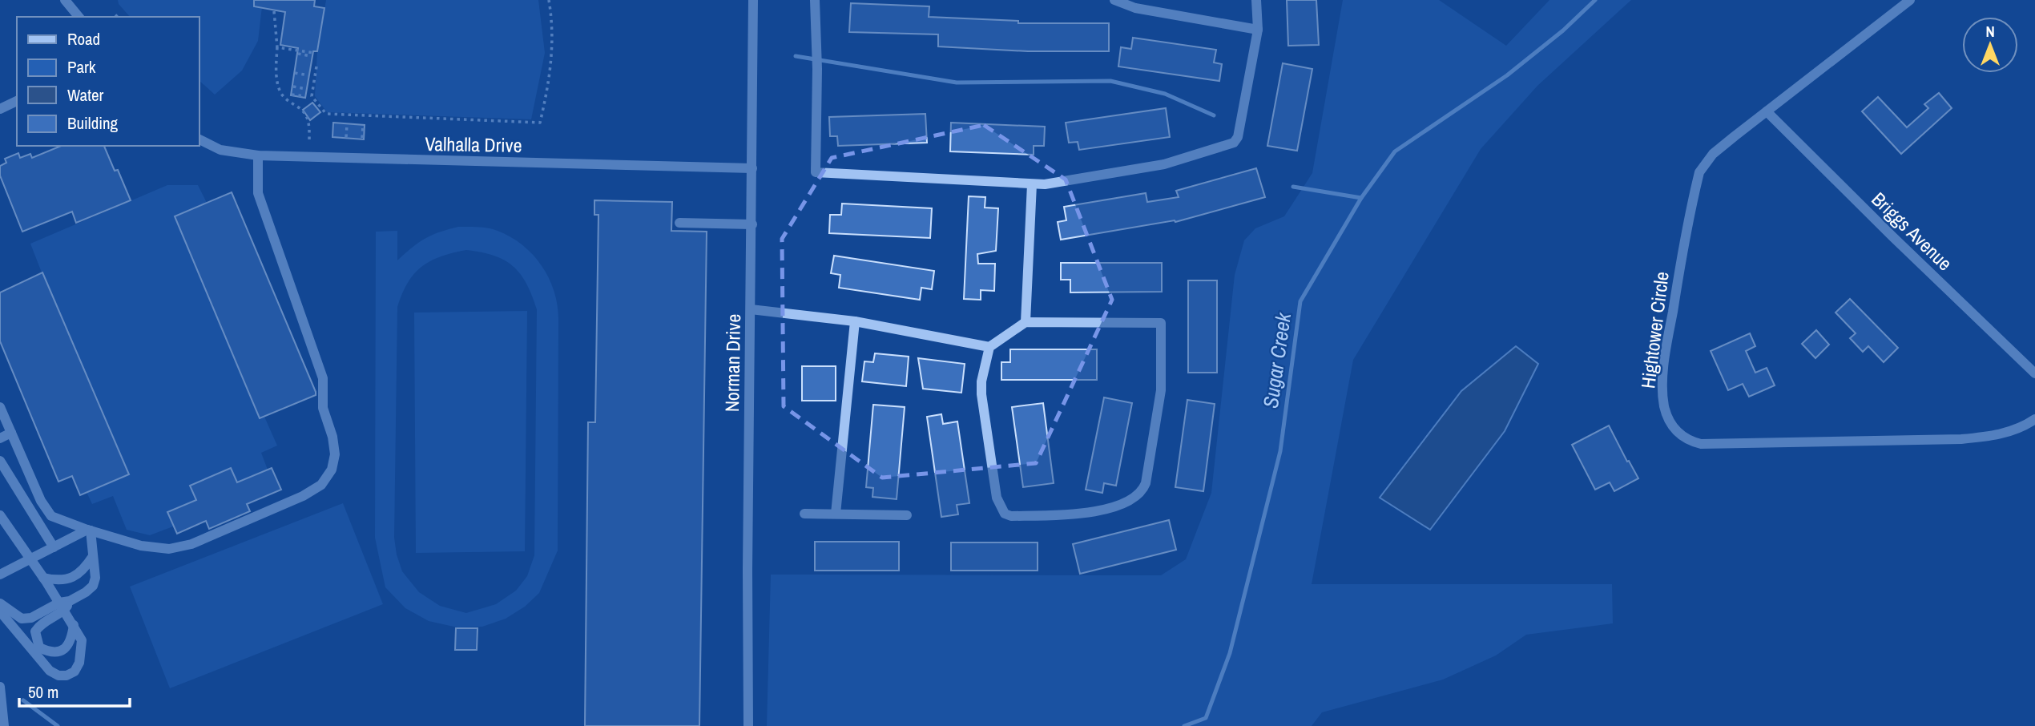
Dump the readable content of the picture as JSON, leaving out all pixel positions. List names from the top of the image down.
{
  "streets": {
    "street": [
      "Valhalla Drive",
      "Briggs Avenue",
      "Hightower Circle",
      "Norman Drive"
    ]
  },
  "crossings": [
    ["Valhalla Drive", "Norman Drive"],
    ["Briggs Avenue", "Hightower Circle"]
  ],
  "water": ["Sugar Creek"],
  "legend": [
    "Road",
    "Park",
    "Water",
    "Building"
  ],
  "scale_bar": "50 m",
  "north": "top"
}
